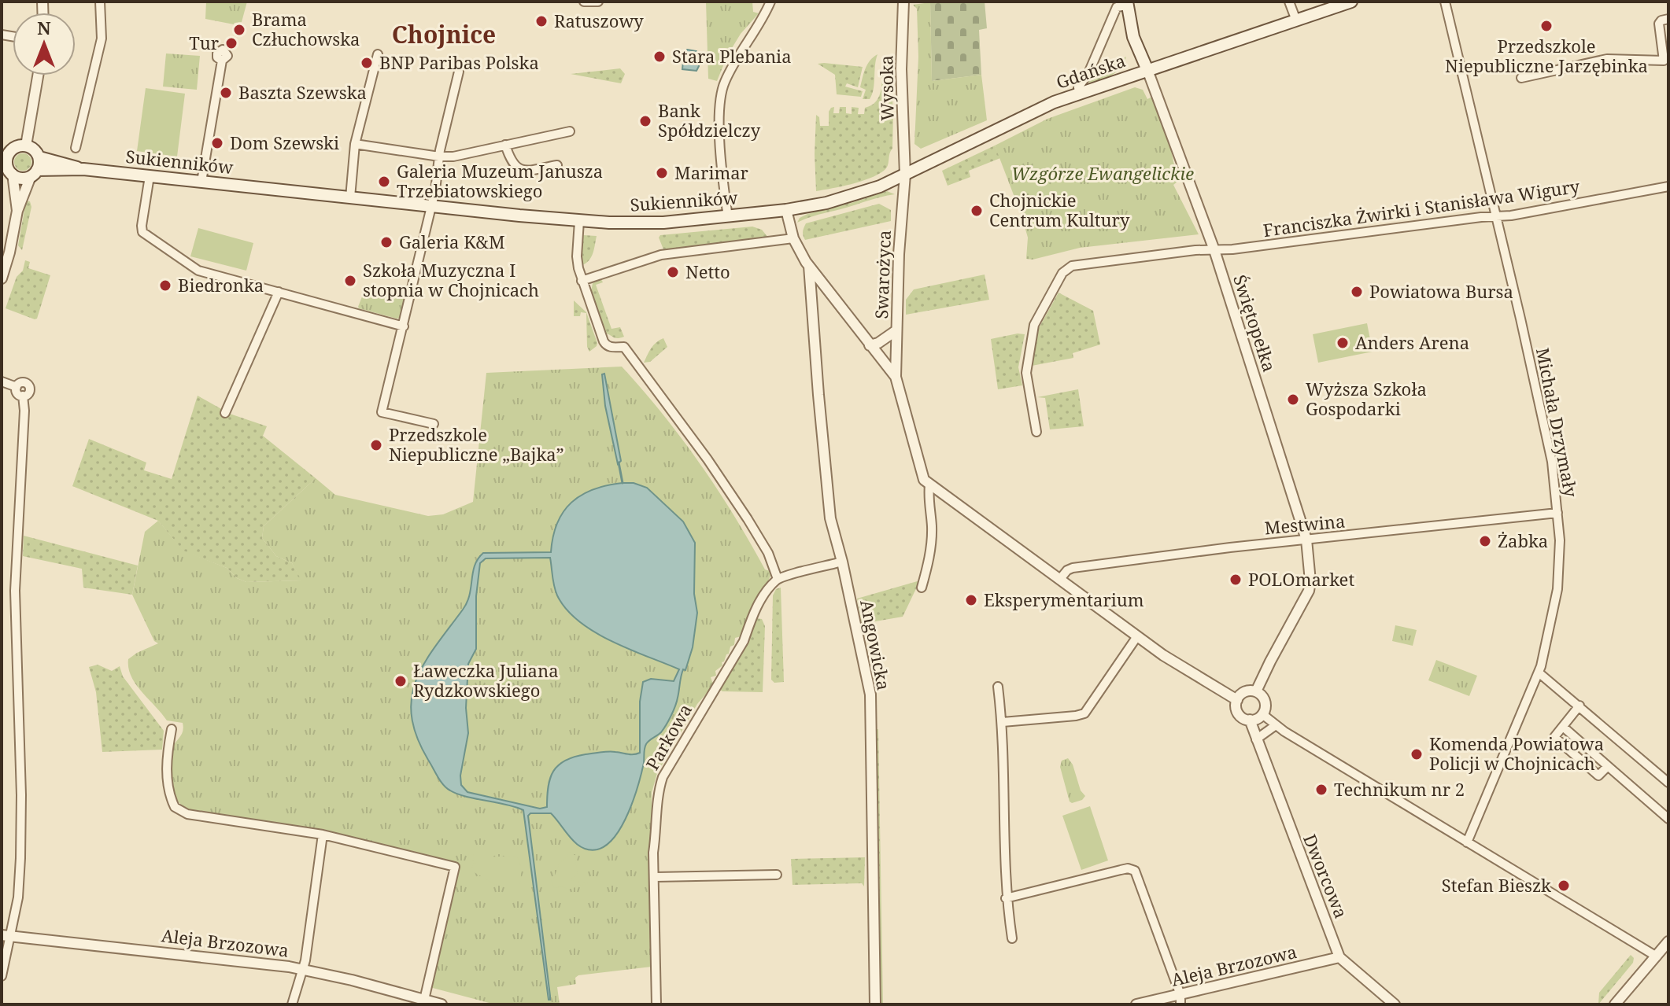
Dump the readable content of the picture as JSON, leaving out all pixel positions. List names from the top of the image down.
{
  "streets": {
    "main road": ["Gdańska", "Sukienników"],
    "street": [
      "Wysoka",
      "Franciszka Żwirki i Stanisława Wigury",
      "Swarożyca",
      "Świętopełka",
      "Michała Drzymały",
      "Mestwina",
      "Angowicka",
      "Parkowa",
      "Dworcowa",
      "Aleja Brzozowa"
    ]
  },
  "crossings": [
    ["Gdańska", "Wysoka"],
    ["Gdańska", "Sukienników"],
    ["Gdańska", "Swarożyca"],
    ["Gdańska", "Świętopełka"],
    ["Wysoka", "Sukienników"],
    ["Wysoka", "Swarożyca"],
    ["Sukienników", "Swarożyca"],
    ["Franciszka Żwirki i Stanisława Wigury", "Świętopełka"],
    ["Franciszka Żwirki i Stanisława Wigury", "Michała Drzymały"],
    ["Świętopełka", "Mestwina"],
    ["Świętopełka", "Dworcowa"],
    ["Michała Drzymały", "Mestwina"],
    ["Dworcowa", "Aleja Brzozowa"]
  ],
  "districts": ["Chojnice"],
  "parks": ["Wzgórze Ewangelickie"],
  "places": [
    "Ratuszowy",
    "Przedszkole Niepubliczne Jarzębinka",
    "Brama Człuchowska",
    "Tur",
    "Stara Plebania",
    "BNP Paribas Polska",
    "Baszta Szewska",
    "Bank Spółdzielczy",
    "Dom Szewski",
    "Marimar",
    "Galeria Muzeum Janusza Trzebiatowskiego",
    "Chojnickie Centrum Kultury",
    "Galeria K&M",
    "Netto",
    "Szkoła Muzyczna I stopnia w Chojnicach",
    "Biedronka",
    "Powiatowa Bursa",
    "Anders Arena",
    "Wyższa Szkoła Gospodarki",
    "Przedszkole Niepubliczne „Bajka”",
    "Żabka",
    "POLOmarket",
    "Eksperymentarium",
    "Ławeczka Juliana Rydzkowskiego",
    "Komenda Powiatowa Policji w Chojnicach",
    "Technikum nr 2",
    "Stefan Bieszk"
  ],
  "north": "top"
}
